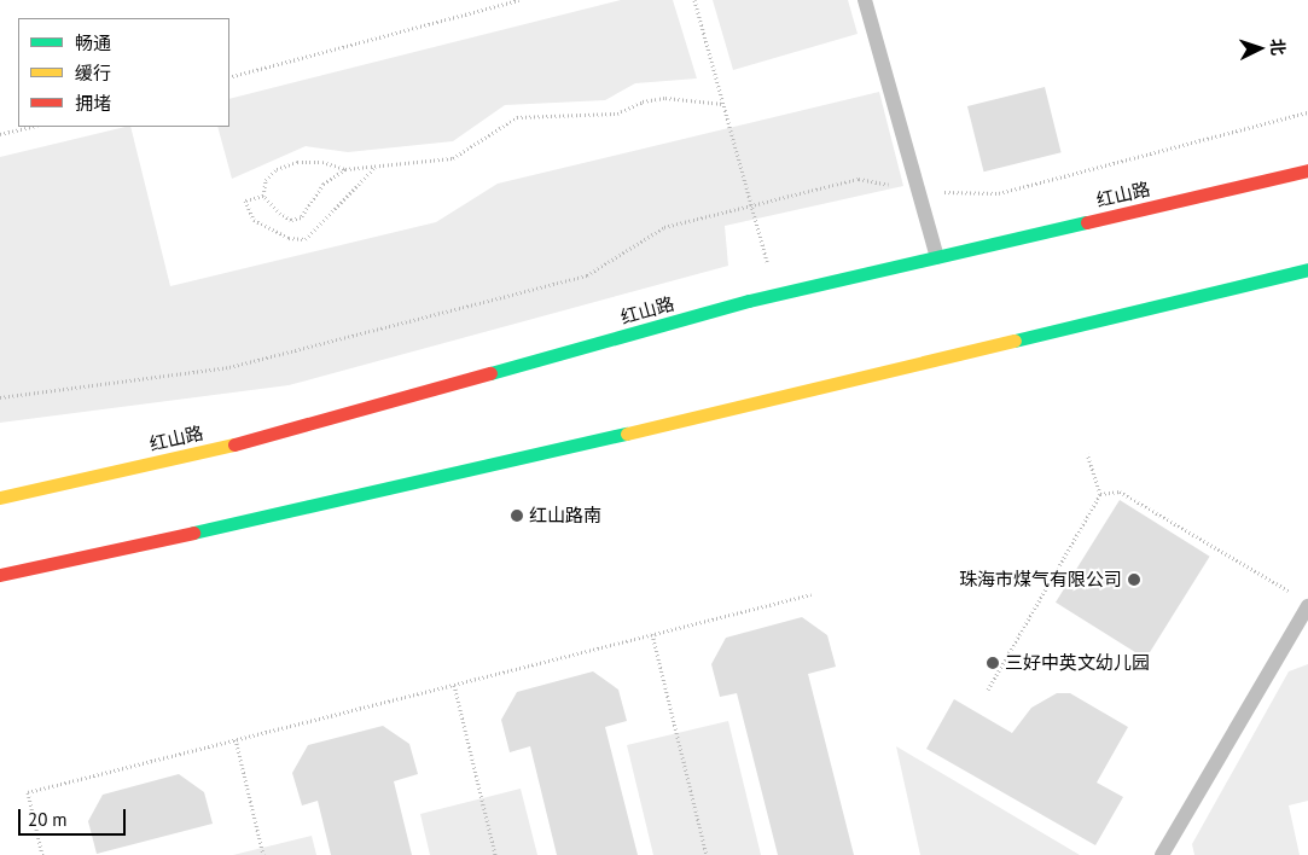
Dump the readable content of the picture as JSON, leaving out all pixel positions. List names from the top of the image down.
{
  "streets": {
    "main road": ["红山路"]
  },
  "places": ["红山路南", "珠海市煤气有限公司", "三好中英文幼儿园"],
  "legend": ["畅通", "缓行", "拥堵"],
  "scale_bar": "20 m",
  "north": "right"
}
